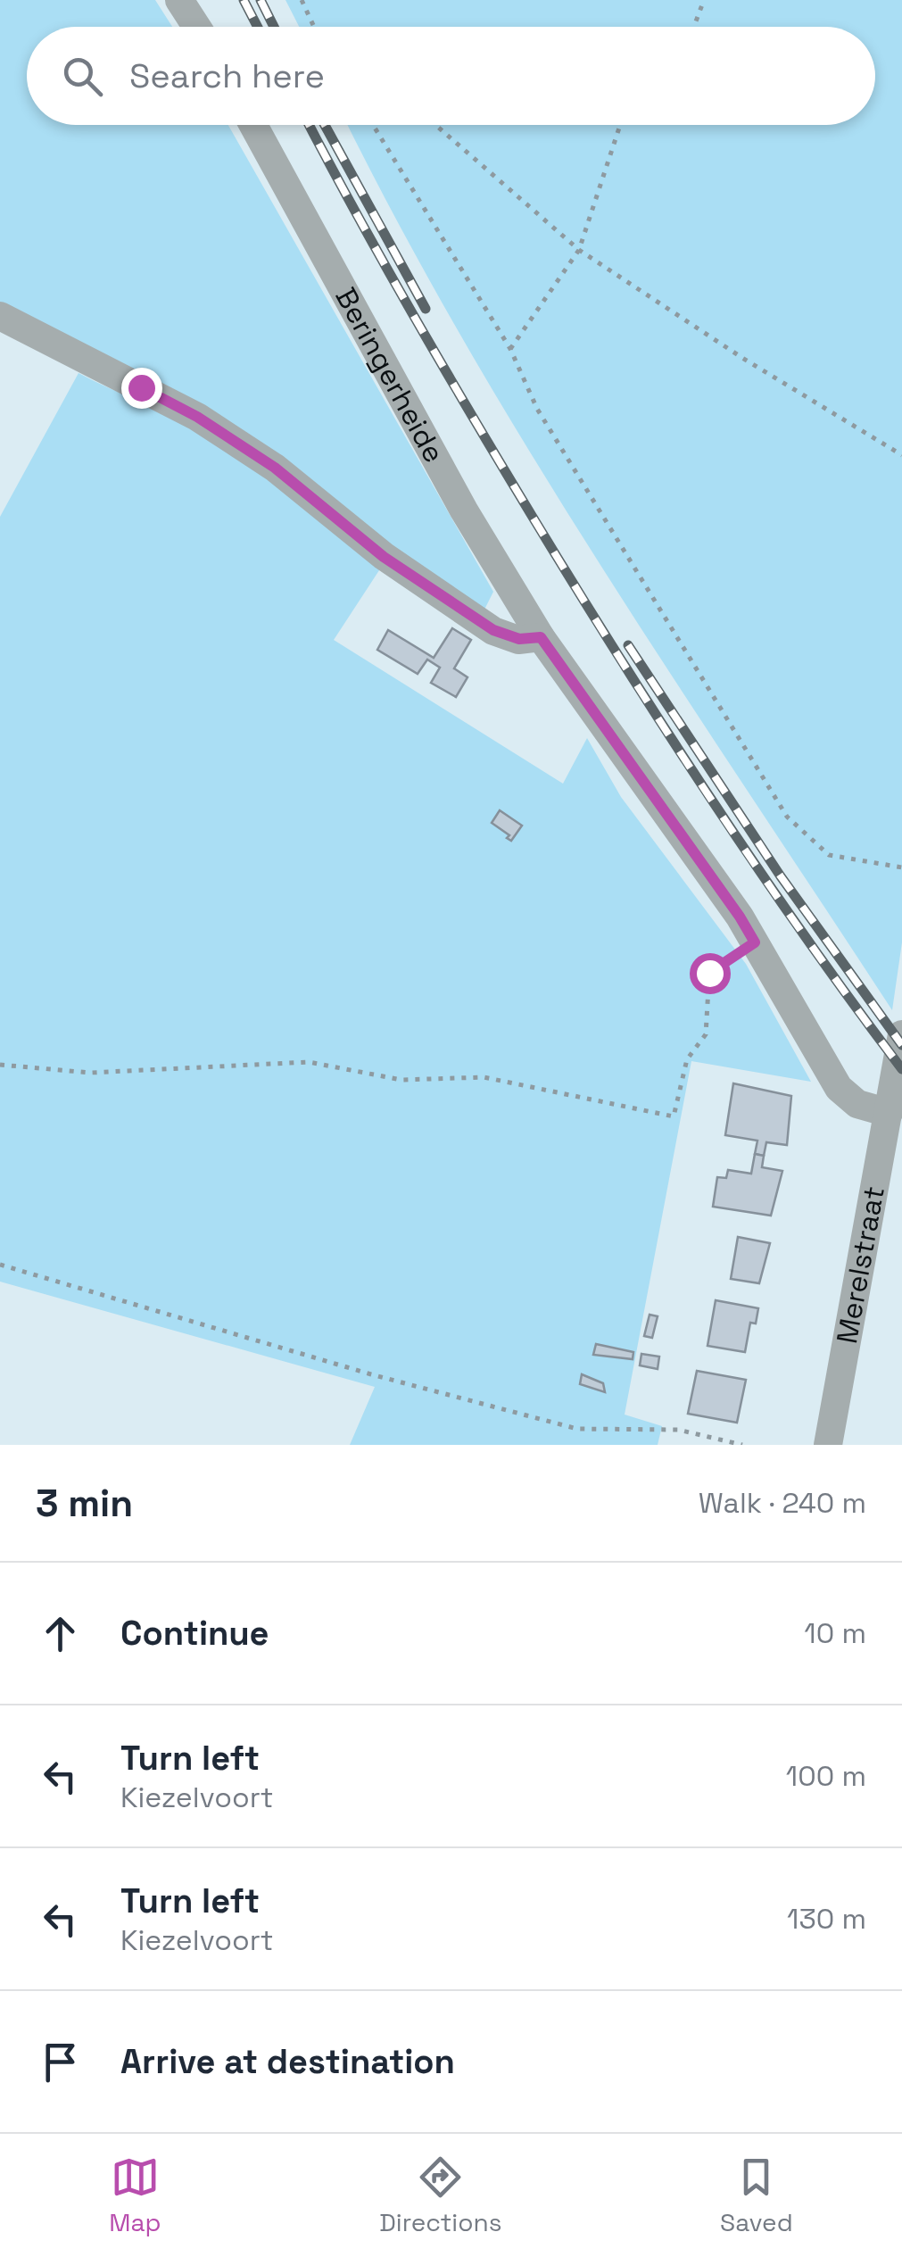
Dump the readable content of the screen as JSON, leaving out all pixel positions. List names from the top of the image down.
{
  "streets": {
    "street": ["Beringerheide", "Merelstraat"]
  },
  "crossings": [
    ["Beringerheide", "Merelstraat"]
  ],
  "page": {
    "search": "Search here",
    "heading": ["3 min", "Walk · 240 m"],
    "list": [
      ["Continue", "10 m"],
      ["Turn left", "Kiezelvoort", "100 m"],
      ["Turn left", "Kiezelvoort", "130 m"],
      "Arrive at destination"
    ],
    "nav": ["Map", "Directions", "Saved"]
  }
}
